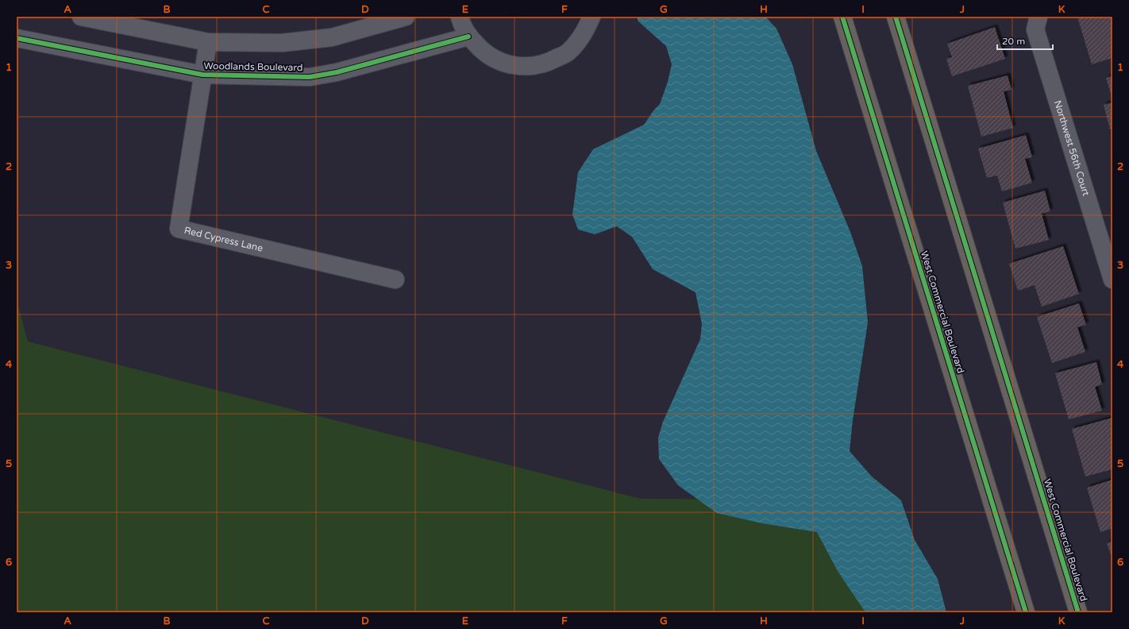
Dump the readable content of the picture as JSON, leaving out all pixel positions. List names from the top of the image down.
{
  "streets": {
    "highway": ["West Commercial Boulevard"],
    "street": ["Woodlands Boulevard", "Northwest 56th Court", "Red Cypress Lane"]
  },
  "crossings": [
    ["Woodlands Boulevard", "Red Cypress Lane"]
  ],
  "scale_bar": "20 m",
  "grid": {
    "columns": [
      "A",
      "B",
      "C",
      "D",
      "E",
      "F",
      "G",
      "H",
      "I",
      "J",
      "K"
    ],
    "rows": [
      "1",
      "2",
      "3",
      "4",
      "5",
      "6"
    ]
  }
}
